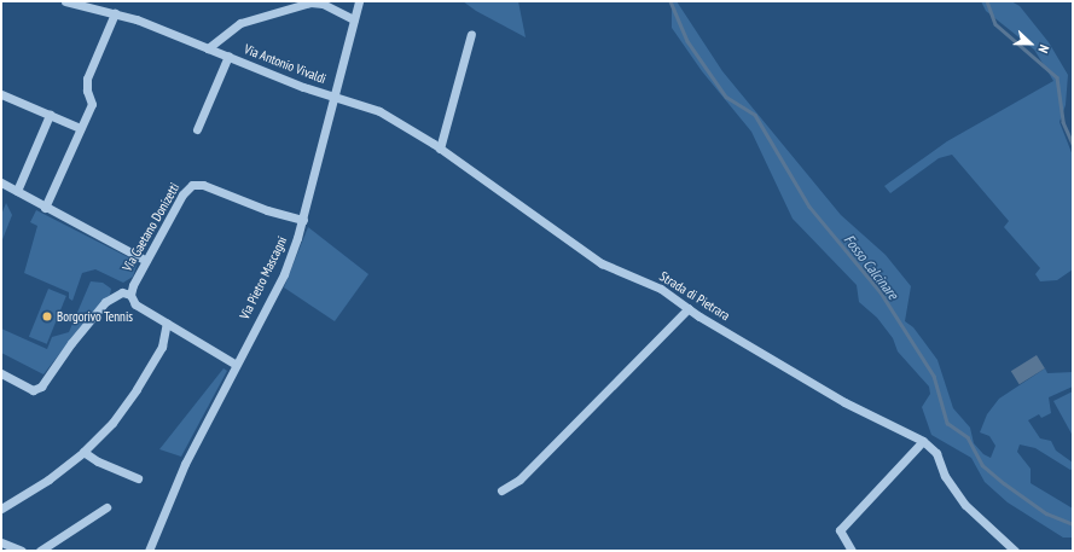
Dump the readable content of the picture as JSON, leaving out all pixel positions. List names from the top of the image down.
{
  "streets": {
    "street": [
      "Via Antonio Vivaldi",
      "Via Gaetano Donizetti",
      "Via Pietro Mascagni",
      "Strada di Pietrara"
    ]
  },
  "crossings": [
    ["Via Antonio Vivaldi", "Via Pietro Mascagni"],
    ["Via Antonio Vivaldi", "Strada di Pietrara"],
    ["Via Gaetano Donizetti", "Via Pietro Mascagni"],
    ["Via Pietro Mascagni", "Strada di Pietrara"]
  ],
  "water": ["Fosso Calcinare"],
  "places": ["Borgorivo Tennis"],
  "north": "right"
}
